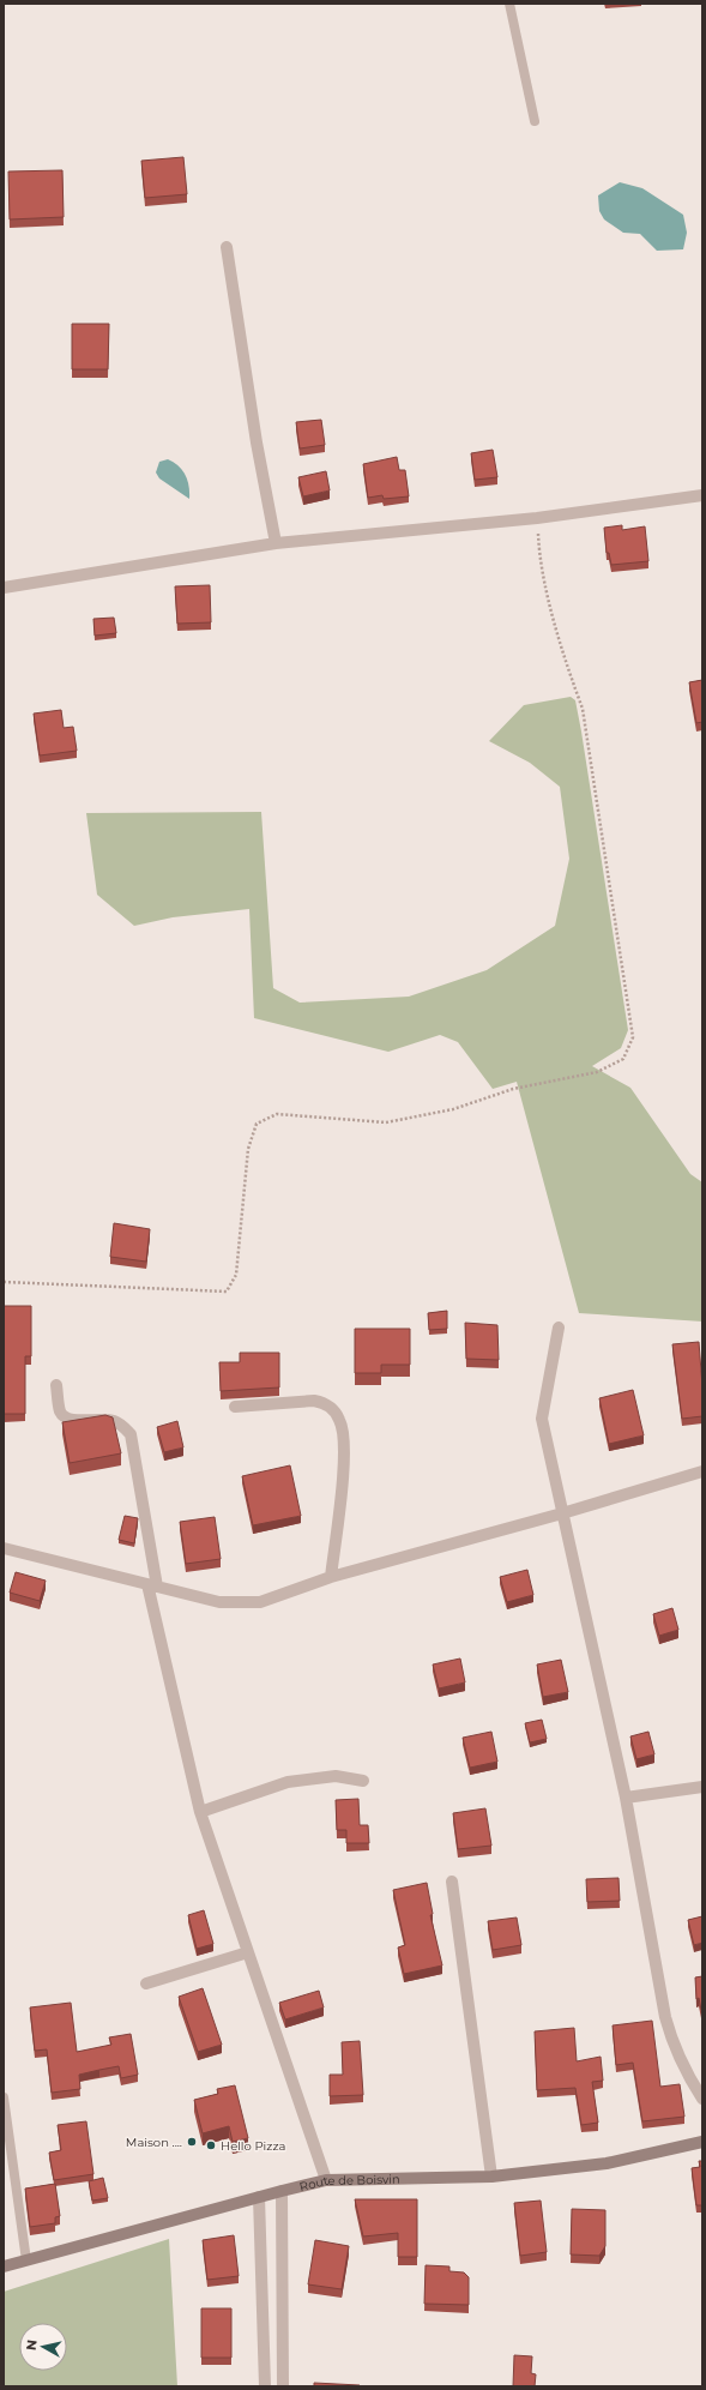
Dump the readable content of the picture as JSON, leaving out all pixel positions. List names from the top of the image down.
{
  "streets": {
    "main road": ["Route de Boisvin"]
  },
  "places": ["Maison ....", "Hello Pizza"],
  "north": "left"
}
